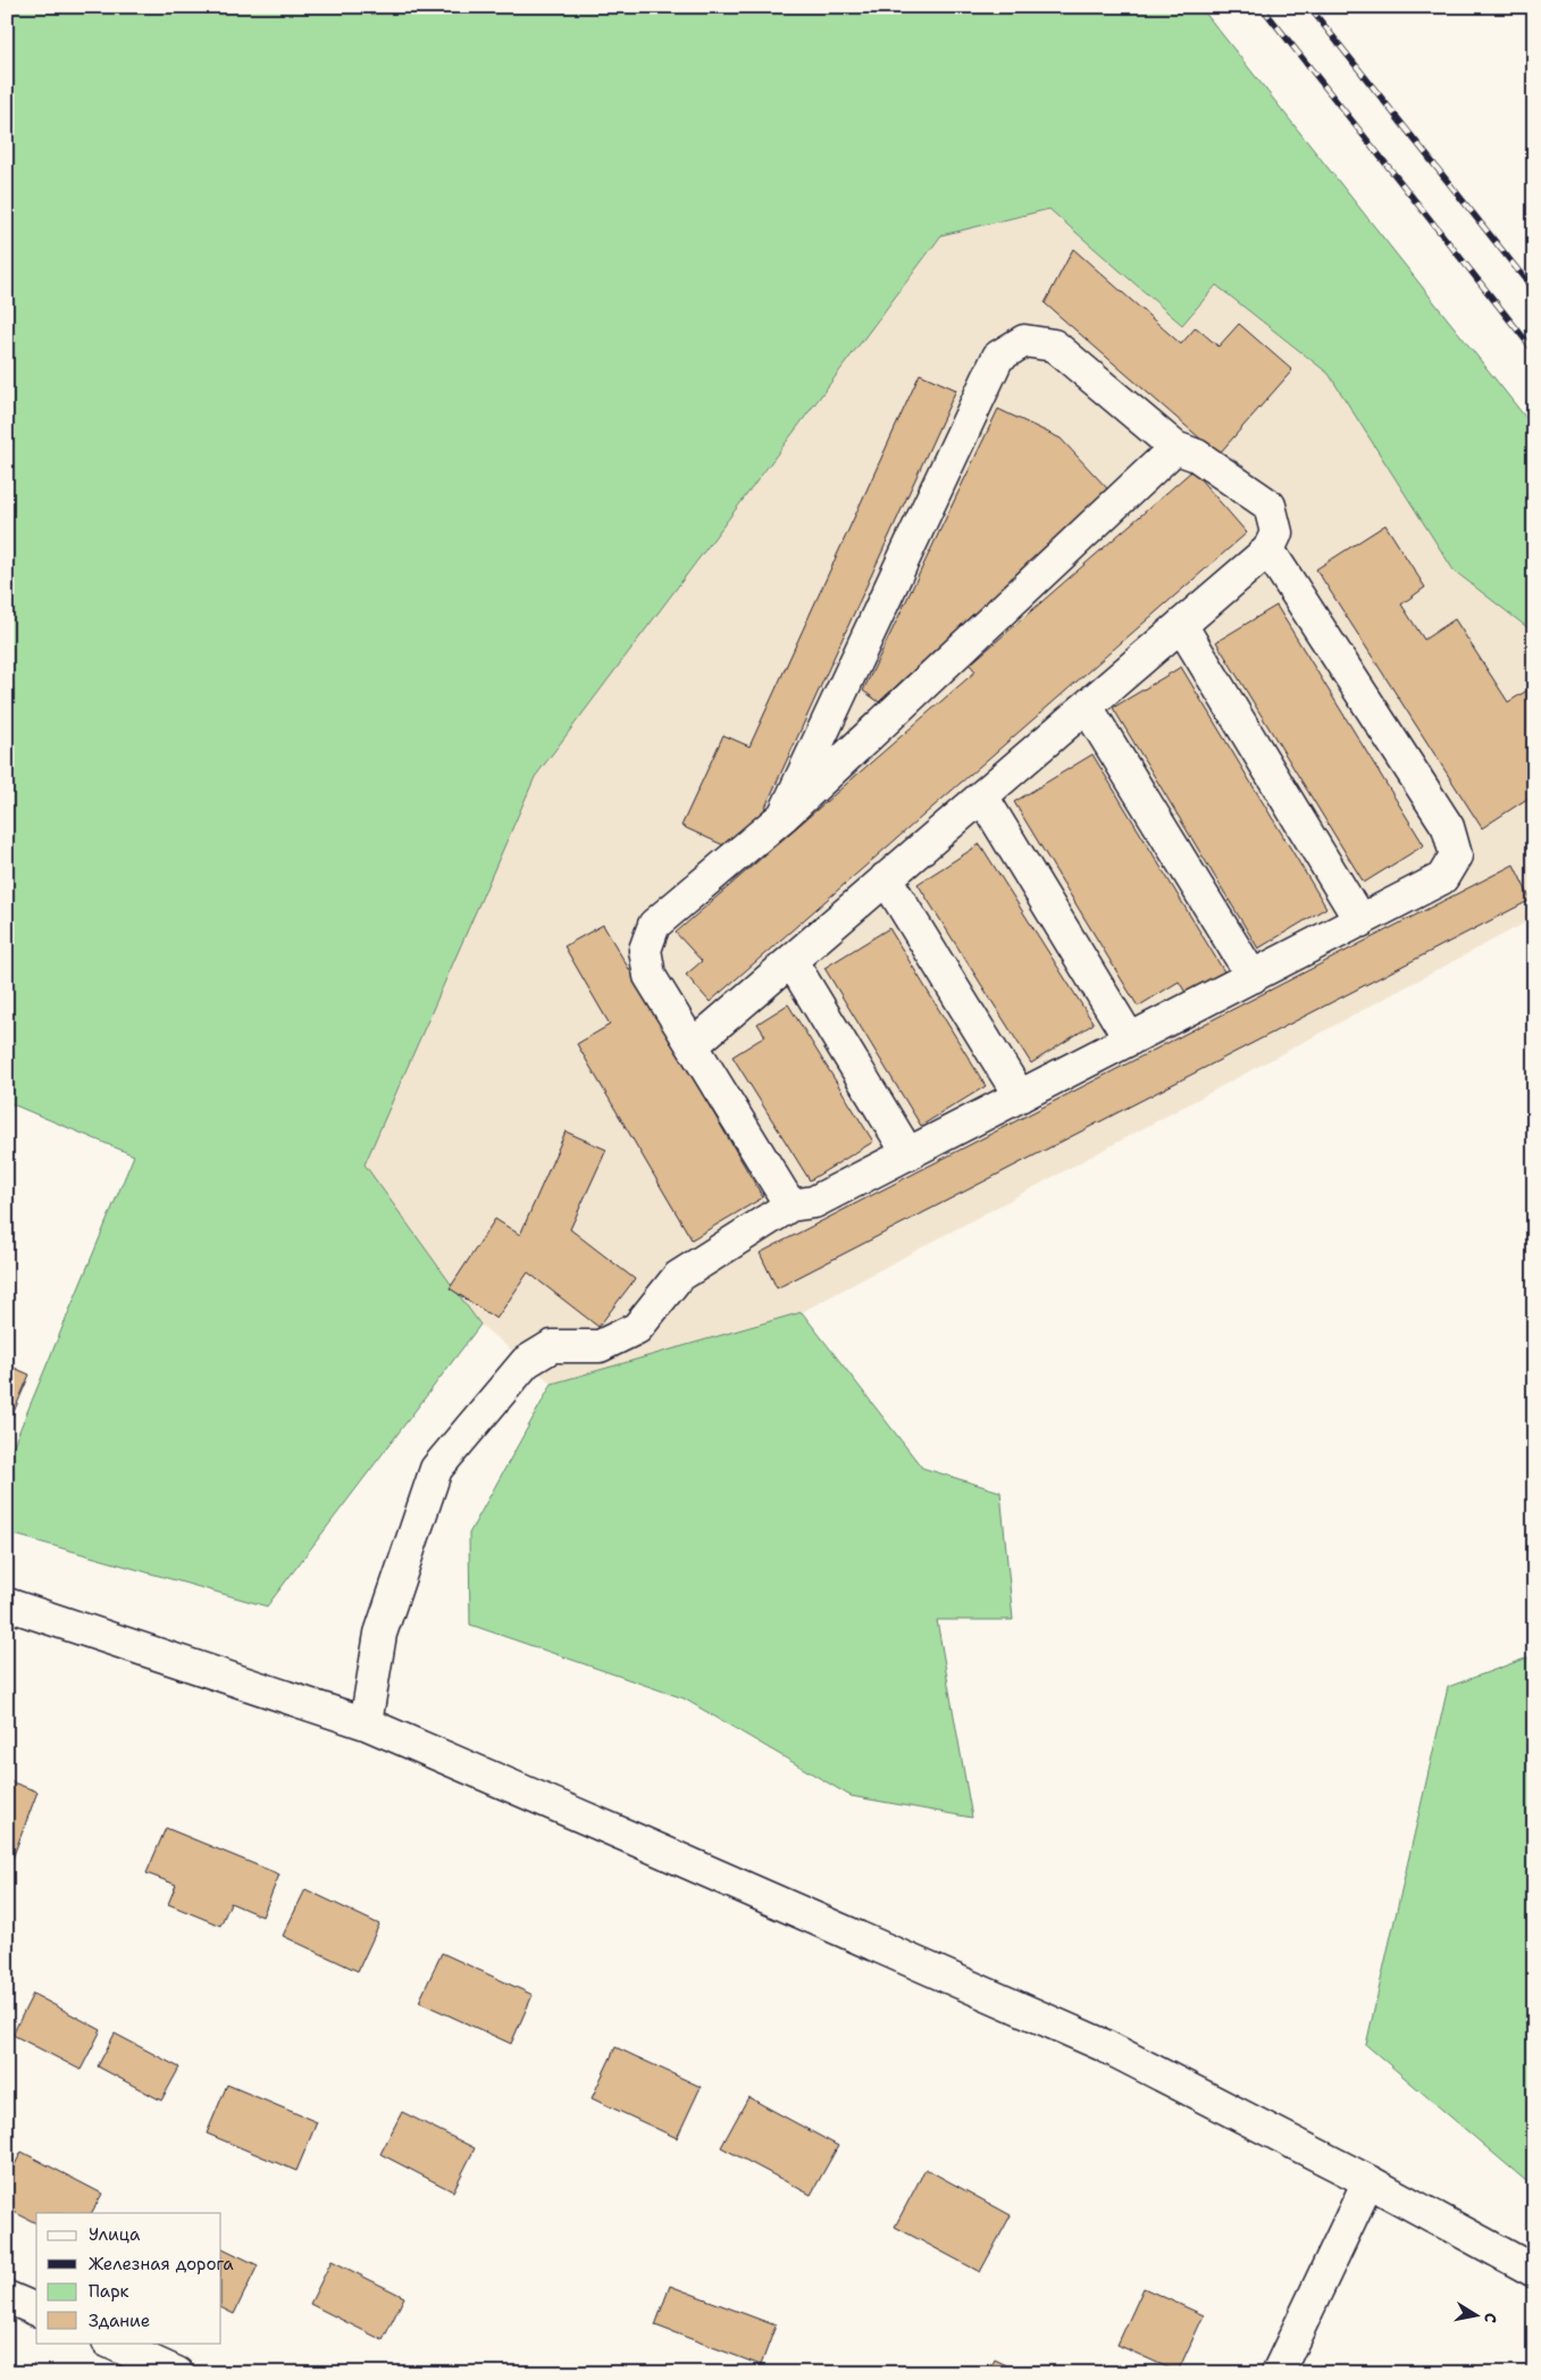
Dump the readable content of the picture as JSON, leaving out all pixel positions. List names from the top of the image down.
{
  "legend": [
    "Улица",
    "Железная дорога",
    "Парк",
    "Здание"
  ],
  "north": "right"
}
